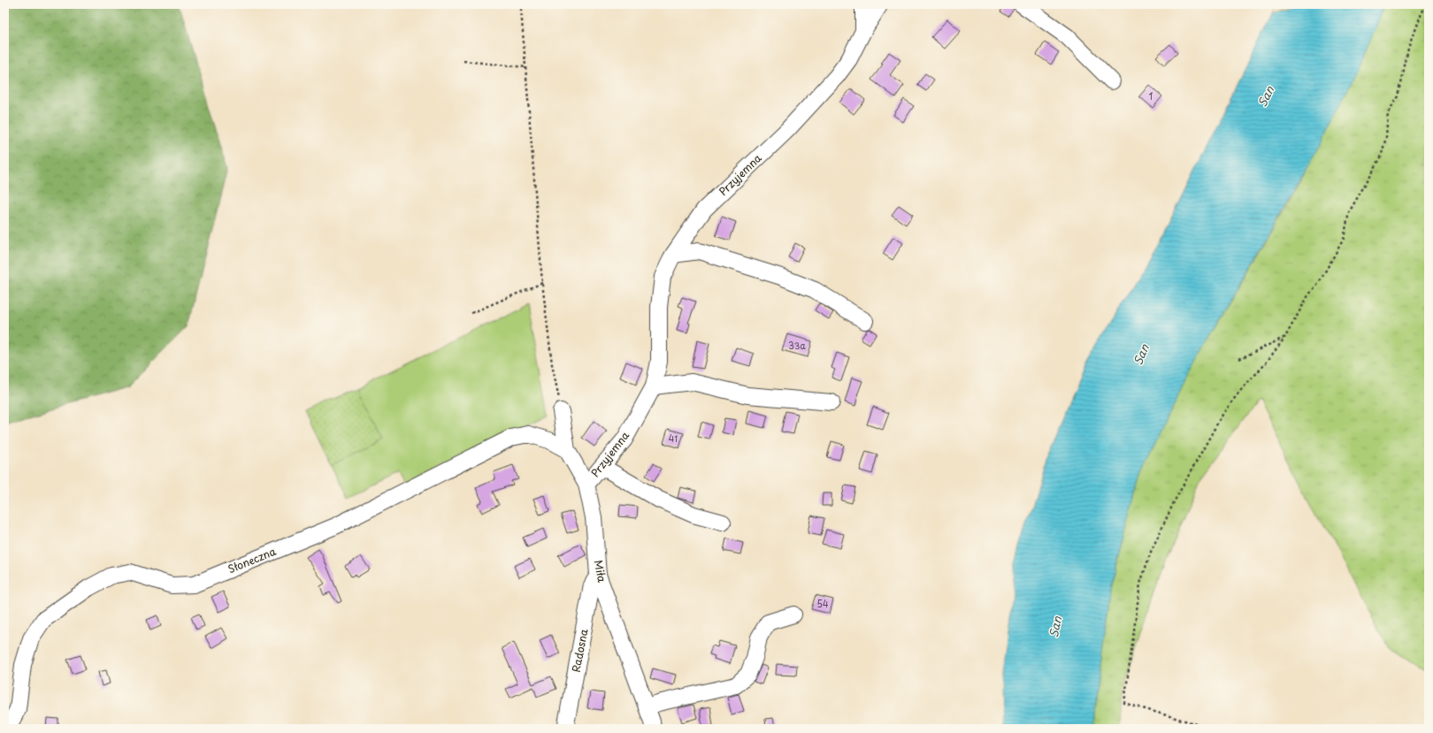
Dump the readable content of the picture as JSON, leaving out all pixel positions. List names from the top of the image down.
{
  "streets": {
    "street": [
      "Przyjemna",
      "Słoneczna",
      "Miła",
      "Radosna"
    ]
  },
  "crossings": [
    ["Przyjemna", "Miła"],
    ["Słoneczna", "Miła"],
    ["Miła", "Radosna"]
  ],
  "water": ["San"],
  "house_numbers": [
    "1",
    "33a",
    "41",
    "54"
  ]
}
